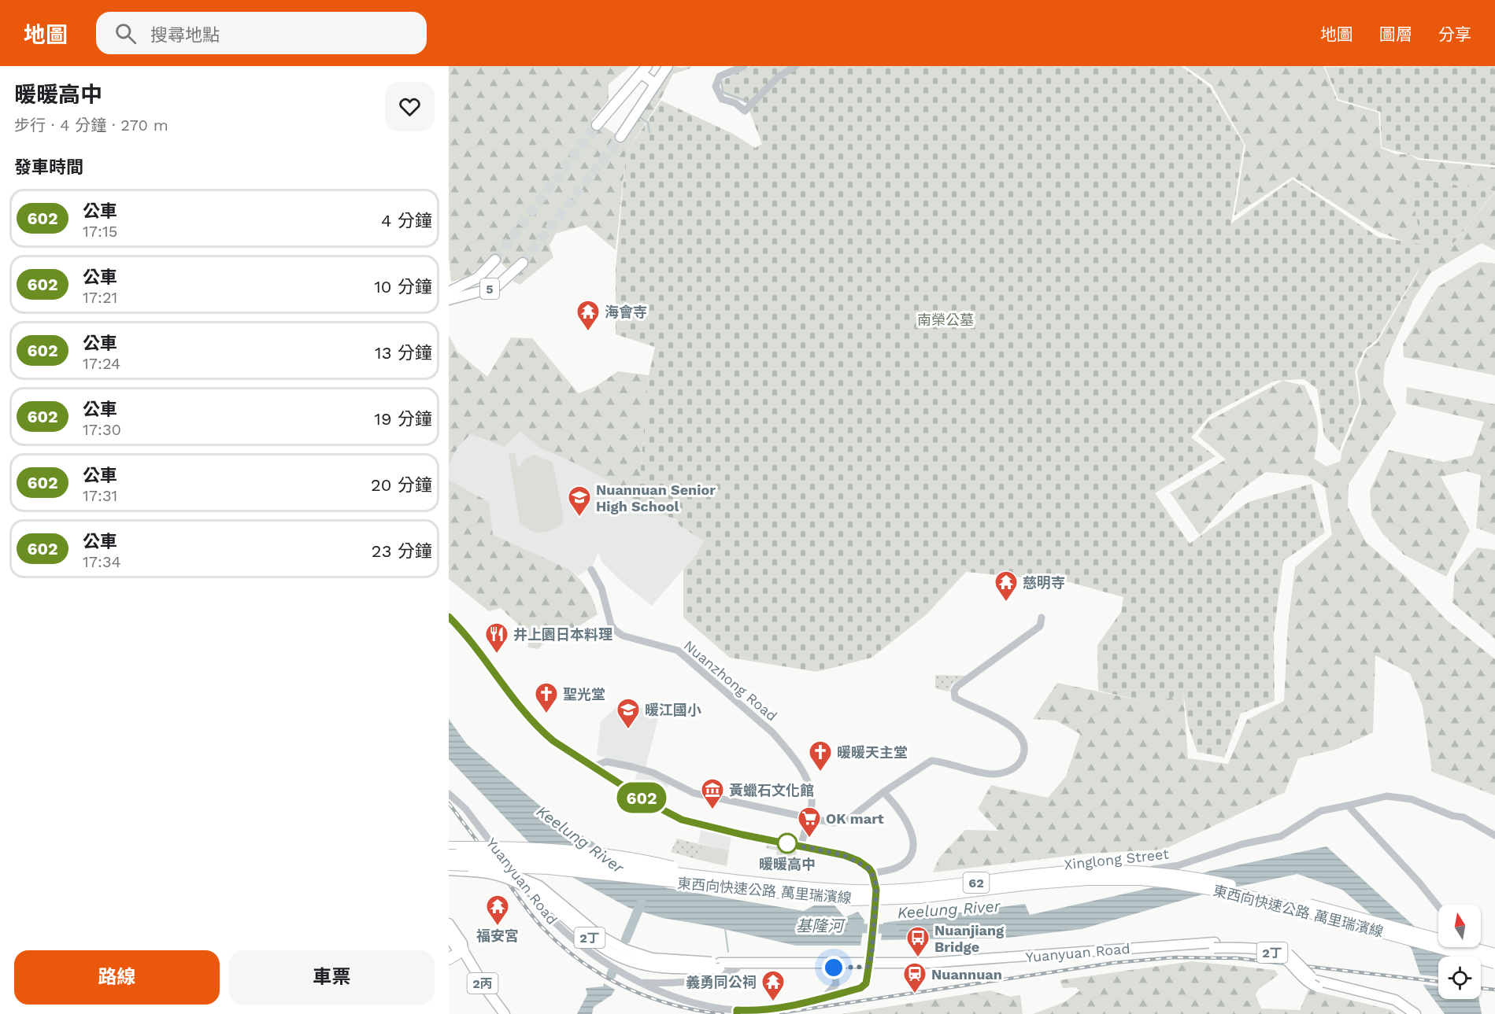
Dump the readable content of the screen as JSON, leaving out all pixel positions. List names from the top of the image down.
{
  "streets": {
    "highway": ["62", "東西向快速公路 萬里瑞濱線"],
    "main road": [
      "5",
      "Yuanyuan Road",
      "2丁",
      "2丙"
    ],
    "street": ["Nuanzhong Road", "Xinglong Street"]
  },
  "crossings": [
    ["Yuanyuan Road", "東西向快速公路 萬里瑞濱線"],
    ["Yuanyuan Road", "2丁"],
    ["東西向快速公路 萬里瑞濱線", "2丁"]
  ],
  "water": ["Keelung River", "基隆河"],
  "parks": ["南榮公墓"],
  "places": {
    "temple": [
      "海會寺",
      "慈明寺",
      "福安宮",
      "義勇同公祠"
    ],
    "school or university": ["Nuannuan Senior High School", "暖江國小"],
    "restaurant": ["井上園日本料理"],
    "church": ["聖光堂", "暖暖天主堂"],
    "museum": ["黃蠟石文化館"],
    "supermarket": ["OK mart"],
    "other": ["暖暖高中"],
    "bus stop": ["Nuanjiang Bridge"],
    "station": ["Nuannuan"]
  },
  "lines": ["bus line 602"],
  "north": "top",
  "page": {
    "header": "地圖",
    "search": "搜尋地點",
    "nav": ["地圖", "圖層", "分享"],
    "heading": [
      ["暖暖高中", "步行 · 4 分鐘 · 270 m"],
      "發車時間"
    ],
    "on_map": "602",
    "list": [
      {
        "mark": "602",
        "name": "公車",
        "note": "17:15",
        "value": "4 分鐘"
      },
      {
        "mark": "602",
        "name": "公車",
        "note": "17:21",
        "value": "10 分鐘"
      },
      {
        "mark": "602",
        "name": "公車",
        "note": "17:24",
        "value": "13 分鐘"
      },
      {
        "mark": "602",
        "name": "公車",
        "note": "17:30",
        "value": "19 分鐘"
      },
      {
        "mark": "602",
        "name": "公車",
        "note": "17:31",
        "value": "20 分鐘"
      },
      {
        "mark": "602",
        "name": "公車",
        "note": "17:34",
        "value": "23 分鐘"
      }
    ],
    "buttons": ["路線", "車票"]
  }
}
